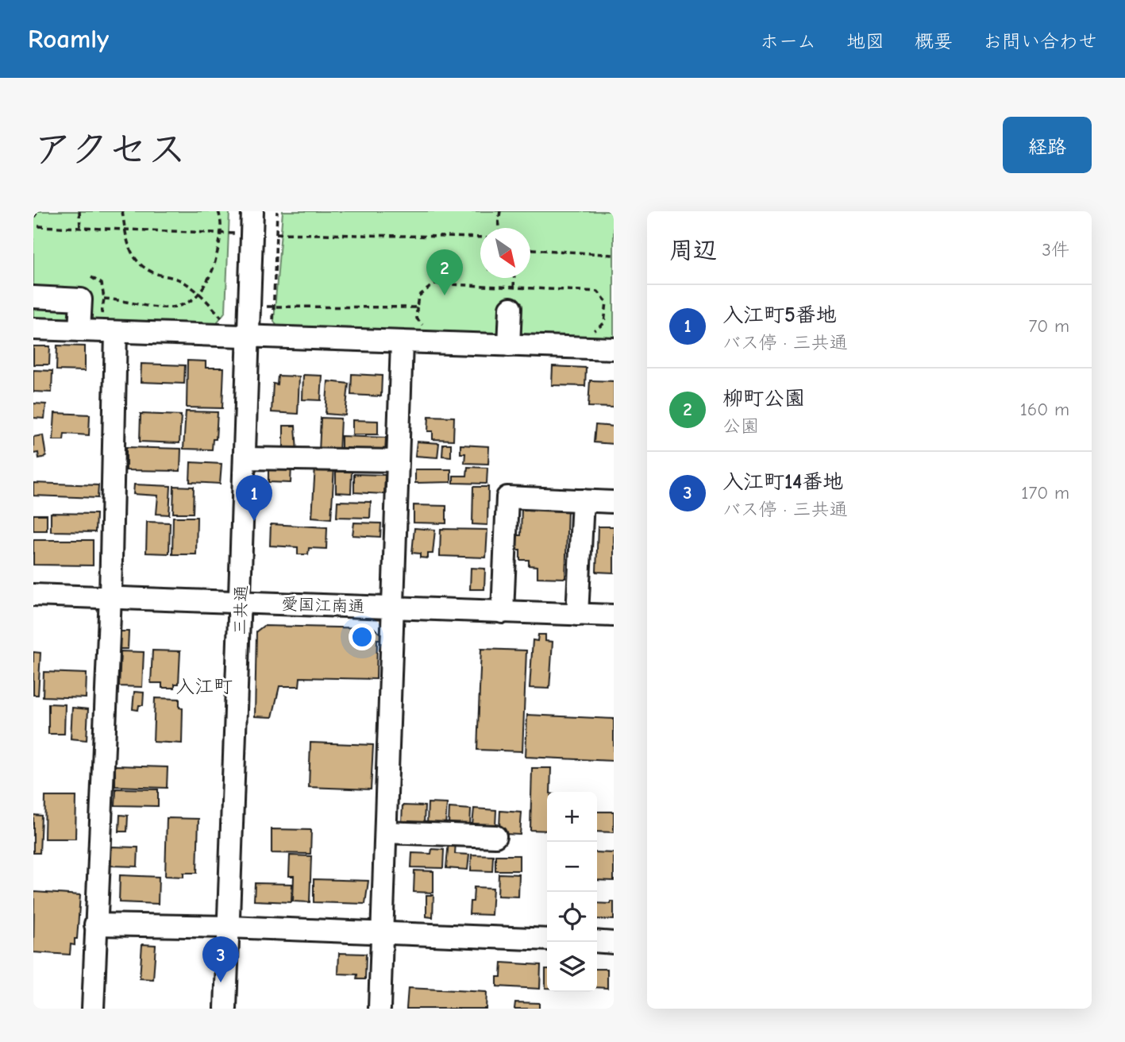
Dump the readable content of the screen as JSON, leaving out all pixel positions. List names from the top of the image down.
{
  "streets": {
    "street": ["愛国江南通", "三共通"]
  },
  "crossings": [
    ["愛国江南通", "三共通"]
  ],
  "districts": ["入江町"],
  "north": "bottom right",
  "page": {
    "header": "Roamly",
    "nav": [
      "ホーム",
      "地図",
      "概要",
      "お問い合わせ"
    ],
    "title": "アクセス",
    "buttons": "経路",
    "heading": ["周辺", "3件"],
    "pins": ["2", "1", "3"],
    "list": [
      {
        "mark": "1",
        "name": "入江町5番地",
        "note": "バス停 · 三共通",
        "value": "70 m"
      },
      {
        "mark": "2",
        "name": "柳町公園",
        "note": "公園",
        "value": "160 m"
      },
      {
        "mark": "3",
        "name": "入江町14番地",
        "note": "バス停 · 三共通",
        "value": "170 m"
      }
    ],
    "map_buttons": ["+", "−"]
  }
}
